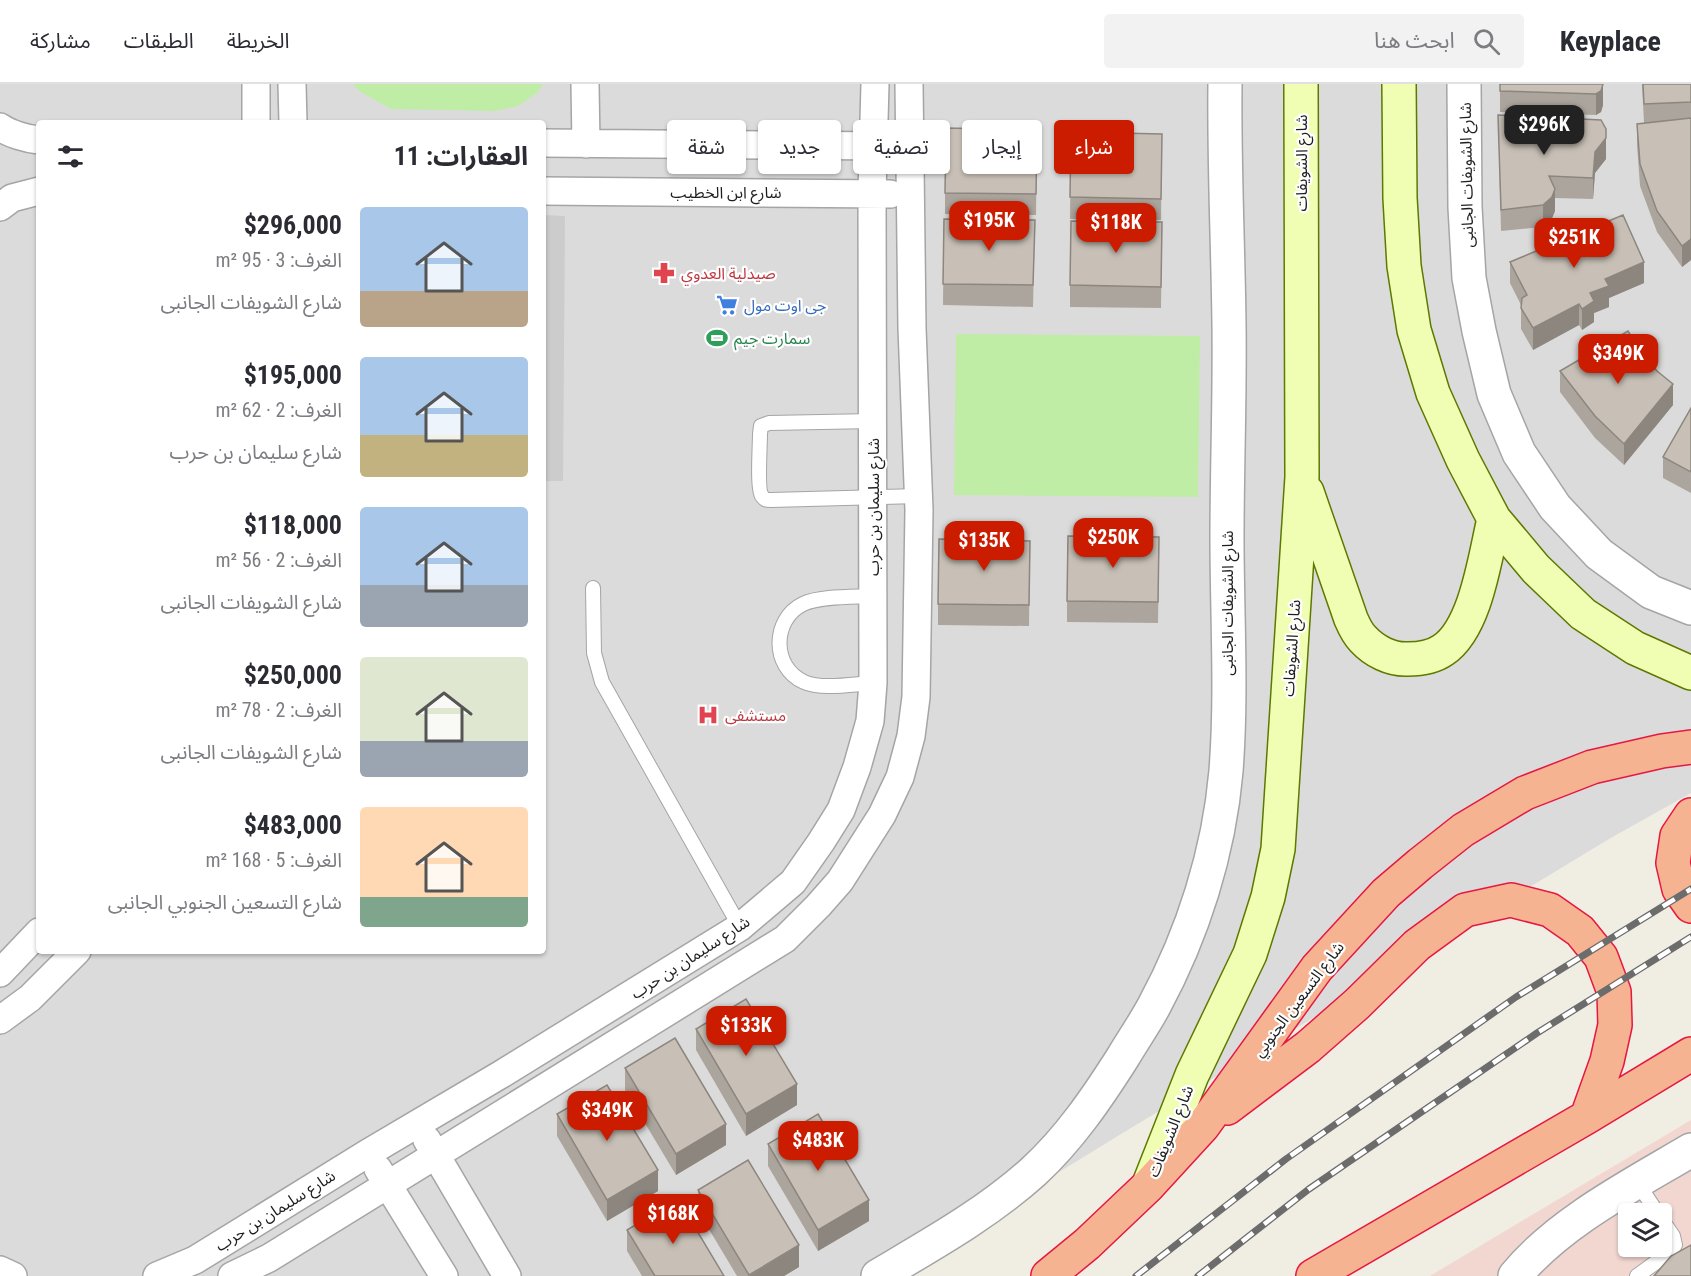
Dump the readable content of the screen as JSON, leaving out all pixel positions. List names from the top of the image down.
{
  "streets": {
    "highway": ["شارع التسعين الجنوبي"],
    "main road": ["شارع الشويفات"],
    "street": ["شارع الشويفات الجانبى", "شارع ابن الخطيب", "شارع سليمان بن حرب"]
  },
  "crossings": [
    ["شارع الشويفات", "شارع التسعين الجنوبي"],
    ["شارع ابن الخطيب", "شارع سليمان بن حرب"]
  ],
  "places": {
    "pharmacy": ["صيدلية العدوي"],
    "supermarket": ["جى اوت مول"],
    "sports": ["سمارت جيم"],
    "hospital": ["مستشفى"]
  },
  "page": {
    "header": "Keyplace",
    "search": "ابحث هنا",
    "nav": ["الخريطة", "الطبقات", "مشاركة"],
    "price": [
      "$296K",
      "$195K",
      "$118K",
      "$251K",
      "$349K",
      "$250K",
      "$135K",
      "$133K",
      "$349K",
      "$483K",
      "$168K"
    ],
    "chip": [
      "شراء",
      "إيجار",
      "تصفية",
      "جديد",
      "شقة"
    ],
    "heading": "العقارات: 11",
    "list": [
      {
        "name": "$296,000",
        "note": "الغرف: 3 · 95 m² · شارع الشويفات الجانبى"
      },
      {
        "name": "$195,000",
        "note": "الغرف: 2 · 62 m² · شارع سليمان بن حرب"
      },
      {
        "name": "$118,000",
        "note": "الغرف: 2 · 56 m² · شارع الشويفات الجانبى"
      },
      {
        "name": "$250,000",
        "note": "الغرف: 2 · 78 m² · شارع الشويفات الجانبى"
      },
      {
        "name": "$483,000",
        "note": "الغرف: 5 · 168 m² · شارع التسعين الجنوبي الجانبى"
      }
    ]
  }
}
